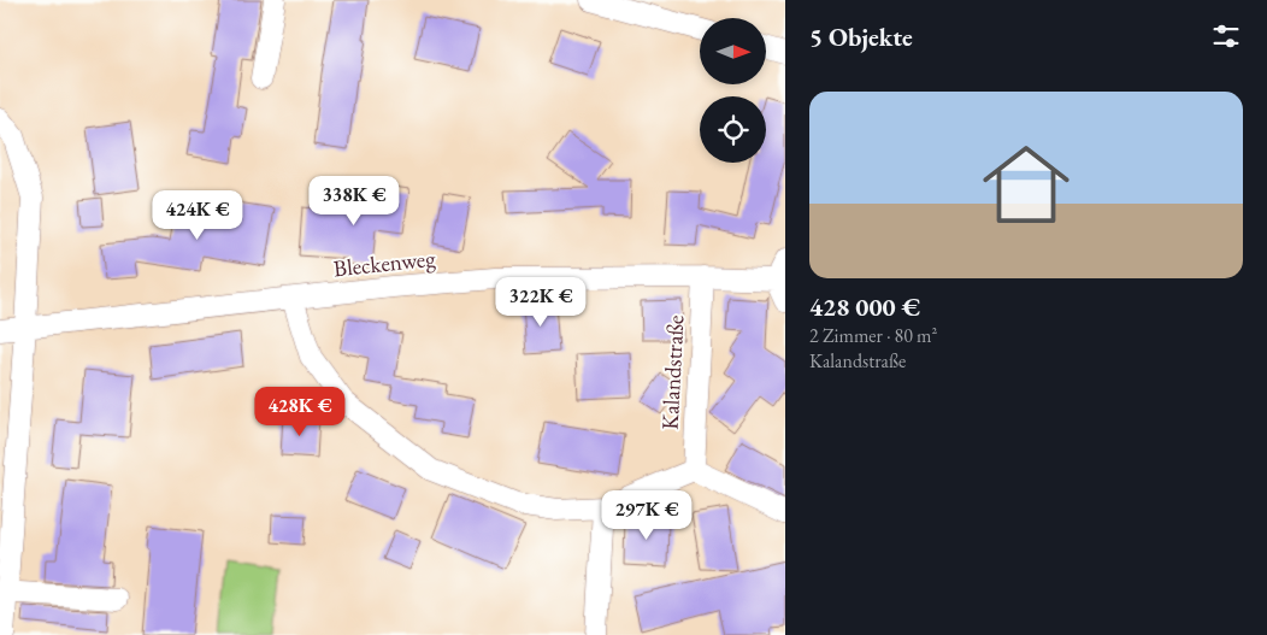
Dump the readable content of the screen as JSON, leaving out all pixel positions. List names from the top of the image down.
{
  "streets": {
    "street": ["Bleckenweg", "Kalandstraße"]
  },
  "crossings": [
    ["Bleckenweg", "Kalandstraße"]
  ],
  "north": "right",
  "page": {
    "heading": "5 Objekte",
    "list": [
      {
        "name": "428 000 €",
        "note": "2 Zimmer · 80 m² · Kalandstraße"
      }
    ],
    "price": [
      "338K €",
      "424K €",
      "322K €",
      "428K €",
      "297K €"
    ]
  }
}
